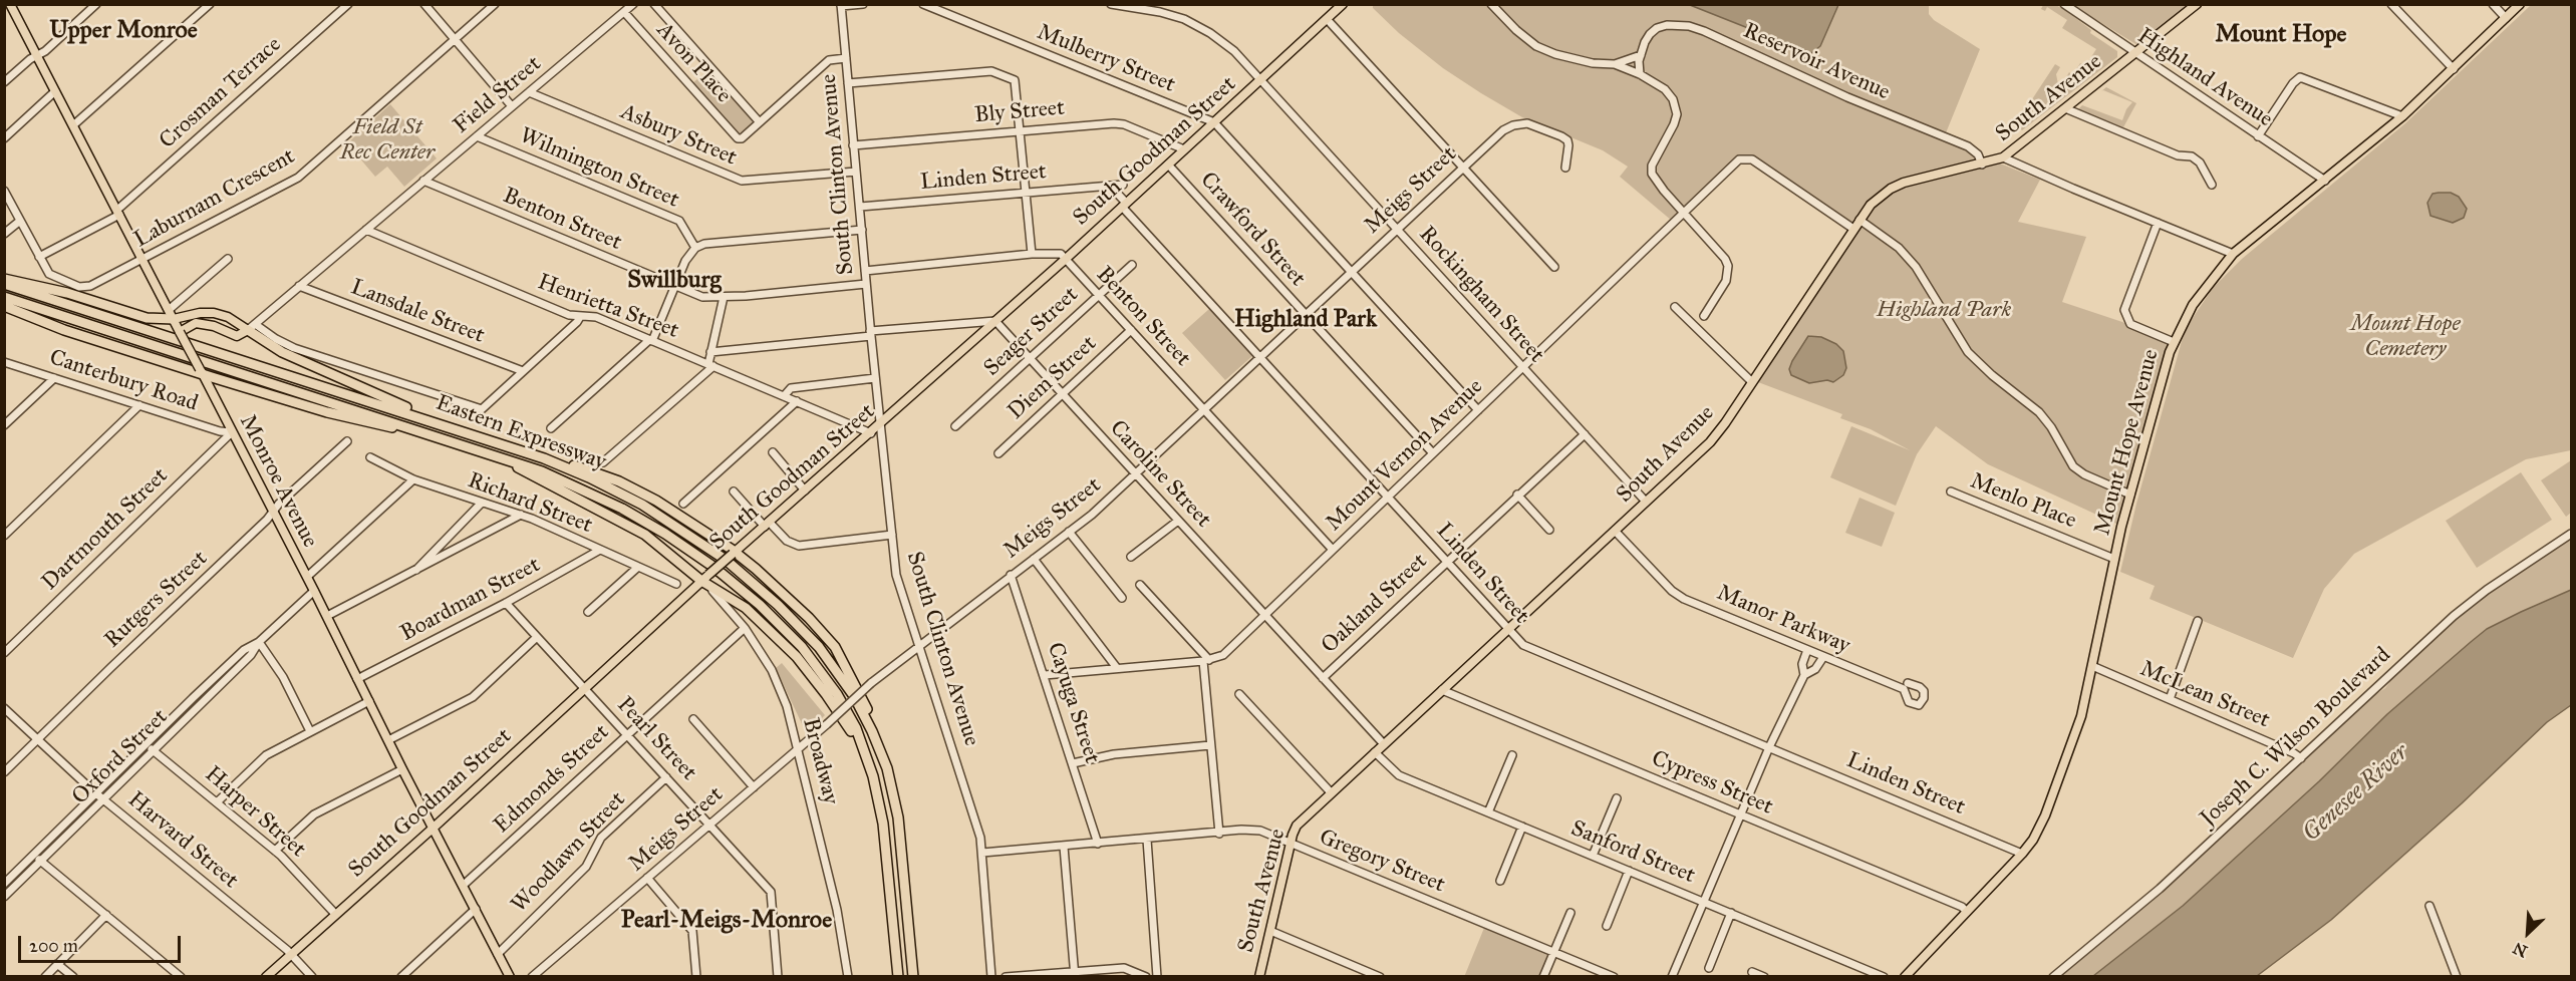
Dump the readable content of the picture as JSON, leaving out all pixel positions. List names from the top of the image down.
{
  "streets": {
    "highway": ["Eastern Expressway"],
    "main road": [
      "South Avenue",
      "South Goodman Street",
      "Mount Hope Avenue",
      "Monroe Avenue"
    ],
    "street": [
      "Mulberry Street",
      "Reservoir Avenue",
      "Avon Place",
      "Highland Avenue",
      "Crosman Terrace",
      "Field Street",
      "Bly Street",
      "Asbury Street",
      "Wilmington Street",
      "South Clinton Avenue",
      "Linden Street",
      "Meigs Street",
      "Laburnam Crescent",
      "Benton Street",
      "Crawford Street",
      "Rockingham Street",
      "Henrietta Street",
      "Lansdale Street",
      "Seager Street",
      "Diem Street",
      "Canterbury Road",
      "Mount Vernon Avenue",
      "Caroline Street",
      "Menlo Place",
      "Richard Street",
      "Dartmouth Street",
      "Rutgers Street",
      "Boardman Street",
      "Oakland Street",
      "Manor Parkway",
      "McLean Street",
      "Cayuga Street",
      "Joseph C. Wilson Boulevard",
      "Pearl Street",
      "Oxford Street",
      "Broadway",
      "Edmonds Street",
      "Cypress Street",
      "Harper Street",
      "Harvard Street",
      "Woodlawn Street",
      "Sanford Street",
      "Gregory Street"
    ]
  },
  "crossings": [
    ["Mulberry Street", "South Goodman Street"],
    ["Mulberry Street", "Meigs Street"],
    ["Mulberry Street", "Mount Vernon Avenue"],
    ["Reservoir Avenue", "South Avenue"],
    ["Avon Place", "Field Street"],
    ["Highland Avenue", "South Avenue"],
    ["Highland Avenue", "Mount Hope Avenue"],
    ["Crosman Terrace", "Laburnam Crescent"],
    ["Crosman Terrace", "Monroe Avenue"],
    ["Field Street", "Asbury Street"],
    ["Field Street", "Wilmington Street"],
    ["Field Street", "Benton Street"],
    ["Field Street", "Henrietta Street"],
    ["Field Street", "Lansdale Street"],
    ["South Avenue", "Linden Street"],
    ["South Avenue", "Rockingham Street"],
    ["South Avenue", "Mount Vernon Avenue"],
    ["South Avenue", "Caroline Street"],
    ["South Avenue", "Manor Parkway"],
    ["South Avenue", "Cypress Street"],
    ["South Avenue", "Sanford Street"],
    ["South Avenue", "Gregory Street"],
    ["Bly Street", "South Goodman Street"],
    ["Bly Street", "South Clinton Avenue"],
    ["Asbury Street", "South Clinton Avenue"],
    ["South Goodman Street", "South Clinton Avenue"],
    ["South Goodman Street", "Linden Street"],
    ["South Goodman Street", "Benton Street"],
    ["South Goodman Street", "Crawford Street"],
    ["South Goodman Street", "Rockingham Street"],
    ["South Goodman Street", "Henrietta Street"],
    ["South Goodman Street", "Caroline Street"],
    ["South Goodman Street", "Monroe Avenue"],
    ["South Goodman Street", "Pearl Street"],
    ["South Goodman Street", "Broadway"],
    ["South Goodman Street", "Harper Street"],
    ["South Goodman Street", "Harvard Street"],
    ["South Clinton Avenue", "Linden Street"],
    ["South Clinton Avenue", "Meigs Street"],
    ["South Clinton Avenue", "Benton Street"],
    ["South Clinton Avenue", "Gregory Street"],
    ["Linden Street", "Meigs Street"],
    ["Linden Street", "Mount Hope Avenue"],
    ["Linden Street", "Mount Vernon Avenue"],
    ["Linden Street", "Oakland Street"],
    ["Meigs Street", "Benton Street"],
    ["Meigs Street", "Crawford Street"],
    ["Meigs Street", "Rockingham Street"],
    ["Meigs Street", "Caroline Street"],
    ["Meigs Street", "Cayuga Street"],
    ["Meigs Street", "Pearl Street"],
    ["Meigs Street", "Broadway"],
    ["Laburnam Crescent", "Monroe Avenue"],
    ["Benton Street", "Seager Street"],
    ["Benton Street", "Diem Street"],
    ["Benton Street", "Mount Vernon Avenue"],
    ["Crawford Street", "Mount Vernon Avenue"],
    ["Rockingham Street", "Mount Vernon Avenue"],
    ["Rockingham Street", "Oakland Street"],
    ["Seager Street", "Caroline Street"],
    ["Diem Street", "Caroline Street"],
    ["Canterbury Road", "Monroe Avenue"],
    ["Canterbury Road", "Dartmouth Street"],
    ["Mount Hope Avenue", "Menlo Place"],
    ["Mount Hope Avenue", "McLean Street"],
    ["Mount Hope Avenue", "Cypress Street"],
    ["Mount Vernon Avenue", "Caroline Street"],
    ["Mount Vernon Avenue", "Cayuga Street"],
    ["Caroline Street", "Oakland Street"],
    ["Monroe Avenue", "Dartmouth Street"],
    ["Monroe Avenue", "Rutgers Street"],
    ["Monroe Avenue", "Boardman Street"],
    ["Monroe Avenue", "Oxford Street"],
    ["Monroe Avenue", "Edmonds Street"],
    ["Monroe Avenue", "Woodlawn Street"],
    ["Richard Street", "Boardman Street"],
    ["Rutgers Street", "Harvard Street"],
    ["Boardman Street", "Pearl Street"],
    ["McLean Street", "Joseph C. Wilson Boulevard"],
    ["Cayuga Street", "Gregory Street"],
    ["Pearl Street", "Edmonds Street"],
    ["Pearl Street", "Woodlawn Street"],
    ["Oxford Street", "Harper Street"],
    ["Oxford Street", "Harvard Street"],
    ["Broadway", "Edmonds Street"]
  ],
  "districts": [
    "Upper Monroe",
    "Mount Hope",
    "Swillburg",
    "Highland Park",
    "Pearl-Meigs-Monroe"
  ],
  "water": ["Genesee River"],
  "parks": ["Field St Rec Center", "Highland Park", "Mount Hope Cemetery"],
  "scale_bar": "200 m",
  "north": "bottom left"
}
